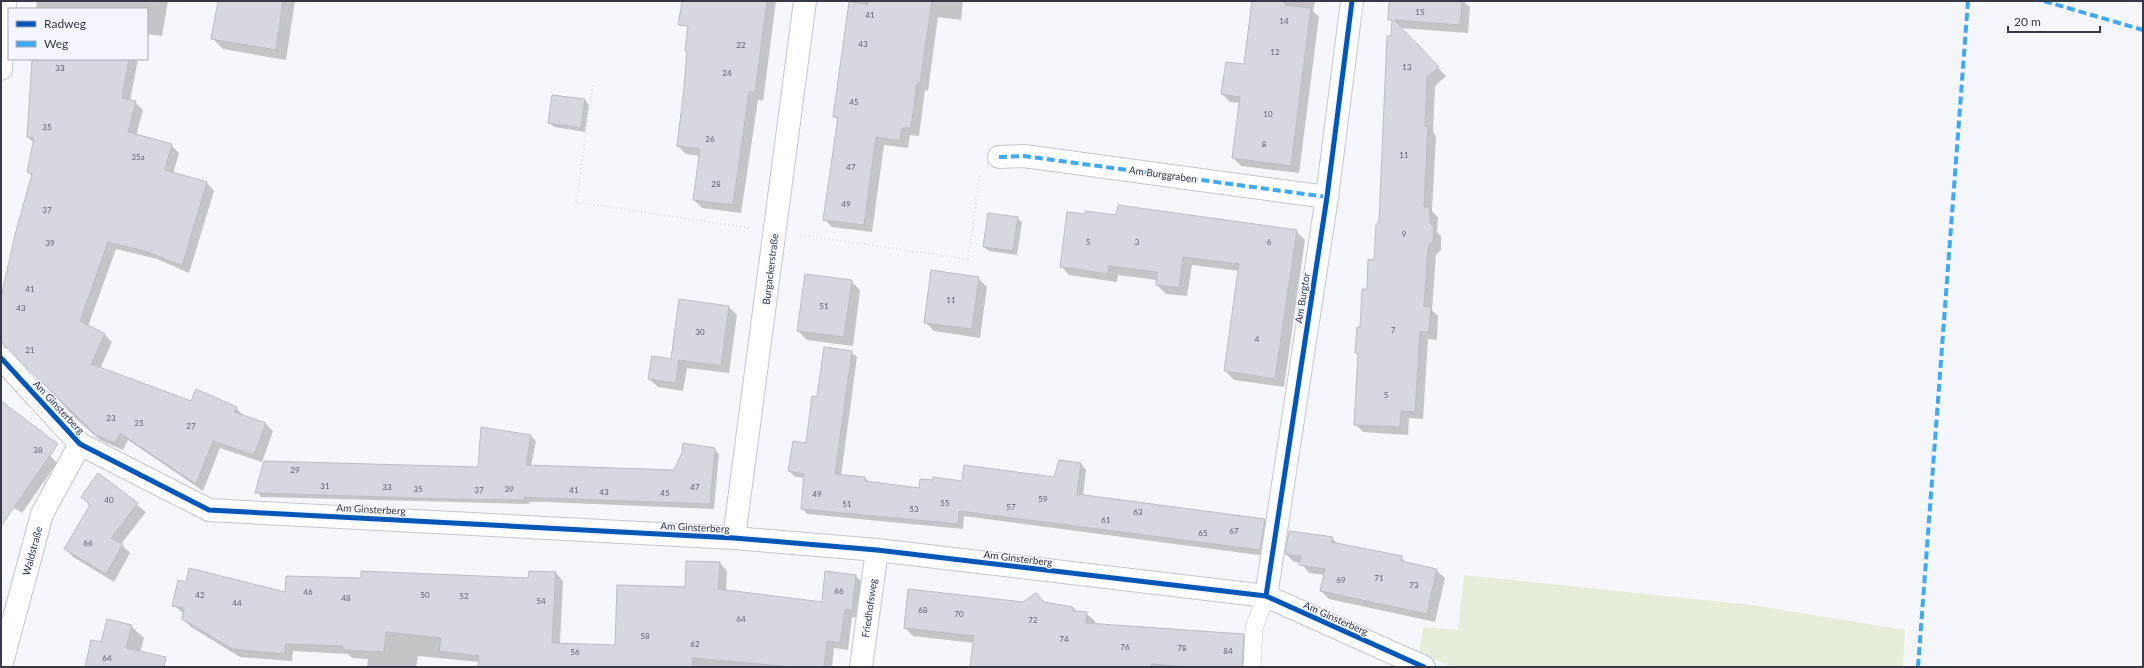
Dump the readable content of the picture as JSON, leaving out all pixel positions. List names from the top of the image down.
{
  "streets": {
    "street": [
      "Am Burggraben",
      "Burgackerstraße",
      "Am Burgtor",
      "Am Ginsterberg",
      "Waldstraße",
      "Friedhofsweg"
    ]
  },
  "crossings": [
    ["Am Burggraben", "Am Burgtor"],
    ["Burgackerstraße", "Am Ginsterberg"],
    ["Am Burgtor", "Am Ginsterberg"],
    ["Am Ginsterberg", "Waldstraße"],
    ["Am Ginsterberg", "Friedhofsweg"]
  ],
  "house_numbers": [
    "15",
    "41",
    "14",
    "43",
    "22",
    "12",
    "13",
    "33",
    "24",
    "45",
    "10",
    "35",
    "26",
    "8",
    "11",
    "35a",
    "47",
    "28",
    "49",
    "37",
    "9",
    "5",
    "3",
    "6",
    "39",
    "41",
    "11",
    "51",
    "43",
    "7",
    "30",
    "4",
    "21",
    "5",
    "23",
    "25",
    "27",
    "38",
    "29",
    "31",
    "33",
    "47",
    "35",
    "39",
    "37",
    "41",
    "43",
    "45",
    "49",
    "59",
    "40",
    "55",
    "51",
    "57",
    "53",
    "63",
    "61",
    "67",
    "65",
    "66",
    "71",
    "69",
    "73",
    "66",
    "46",
    "42",
    "50",
    "52",
    "48",
    "54",
    "44",
    "68",
    "70",
    "64",
    "72",
    "58",
    "74",
    "62",
    "76",
    "78",
    "84",
    "56",
    "64"
  ],
  "legend": ["Radweg", "Weg"],
  "scale_bar": "20 m"
}
